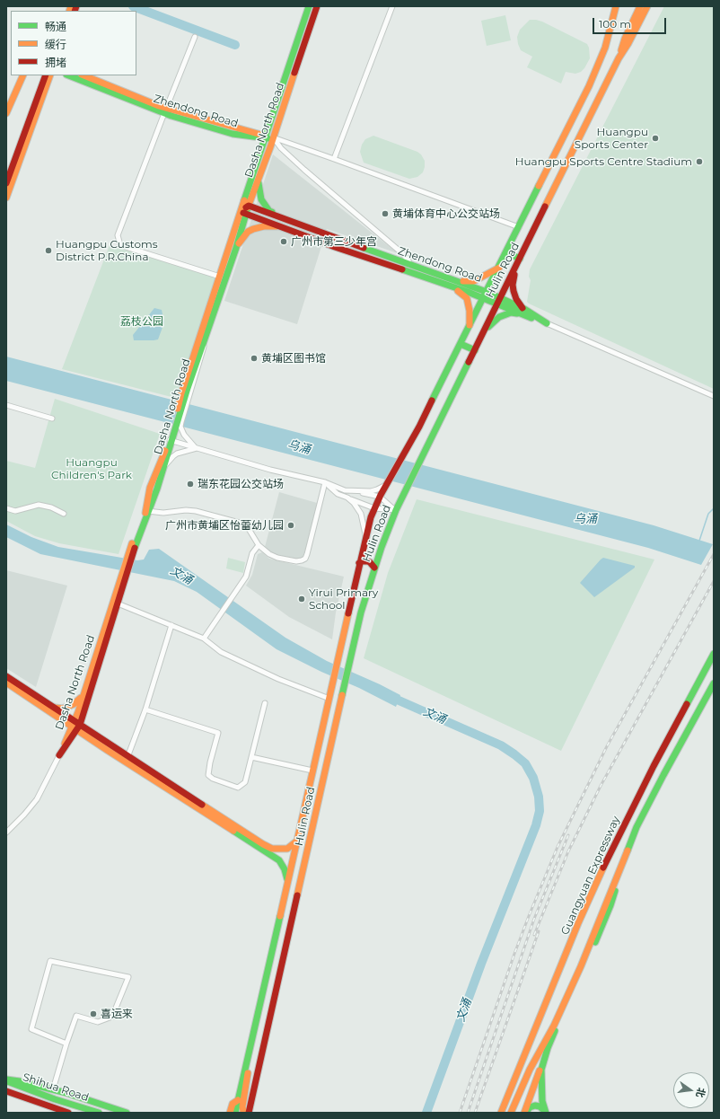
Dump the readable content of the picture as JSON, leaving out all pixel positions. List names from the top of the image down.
{
  "streets": {
    "main road": [
      "Zhendong Road",
      "Dasha North Road",
      "Hulin Road",
      "Guangyuan Expressway",
      "Shihua Road"
    ]
  },
  "crossings": [
    ["Zhendong Road", "Dasha North Road"],
    ["Zhendong Road", "Hulin Road"]
  ],
  "water": ["乌涌", "文涌"],
  "parks": ["荔枝公园", "Huangpu Children's Park"],
  "places": [
    "Huangpu Sports Center",
    "Huangpu Sports Centre Stadium",
    "黄埔体育中心公交站场",
    "广州市第三少年宫",
    "Huangpu Customs District P.R.China",
    "黄埔区图书馆",
    "瑞东花园公交站场",
    "广州市黄埔区怡蕾幼儿园",
    "Yirui Primary School",
    "喜运来"
  ],
  "legend": ["畅通", "缓行", "拥堵"],
  "scale_bar": "100 m",
  "north": "right"
}
